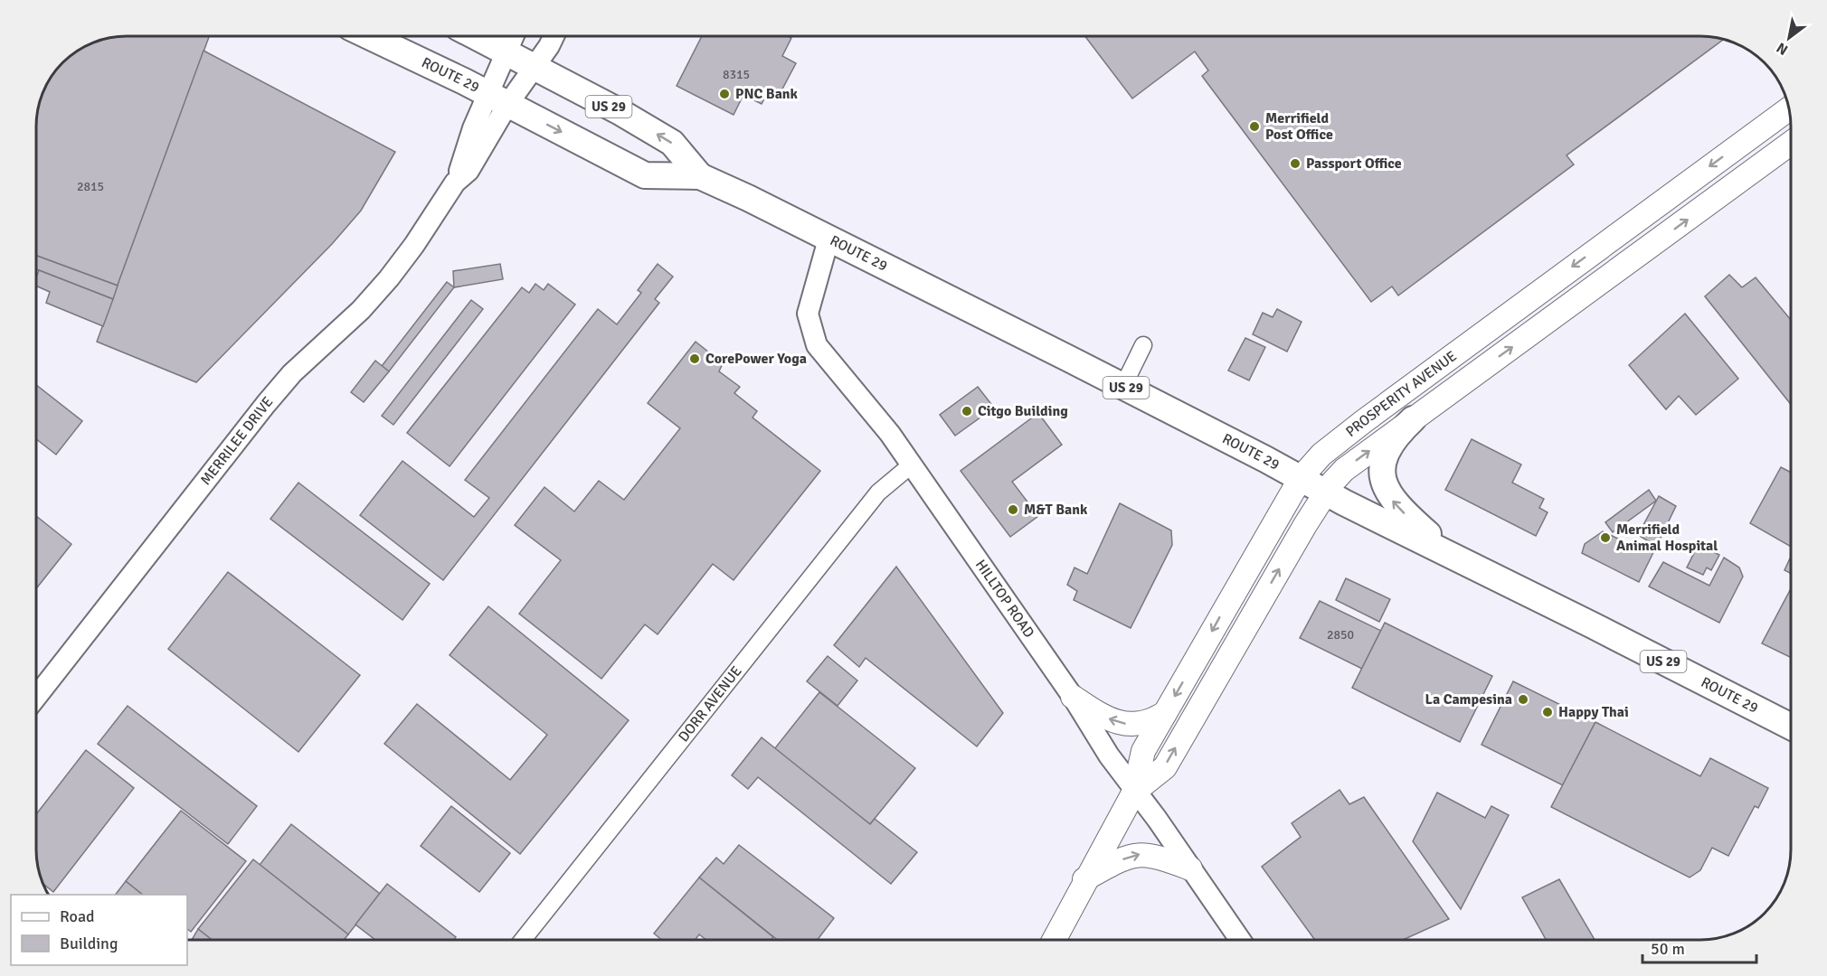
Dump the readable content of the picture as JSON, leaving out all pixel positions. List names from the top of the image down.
{
  "streets": {
    "main road": ["ROUTE 29", "US 29", "PROSPERITY AVENUE"],
    "street": ["MERRILEE DRIVE", "HILLTOP ROAD", "DORR AVENUE"]
  },
  "crossings": [
    ["ROUTE 29", "PROSPERITY AVENUE"],
    ["ROUTE 29", "MERRILEE DRIVE"],
    ["ROUTE 29", "HILLTOP ROAD"],
    ["PROSPERITY AVENUE", "HILLTOP ROAD"],
    ["HILLTOP ROAD", "DORR AVENUE"]
  ],
  "places": [
    "PNC Bank",
    "Merrifield Post Office",
    "Passport Office",
    "CorePower Yoga",
    "Citgo Building",
    "M&T Bank",
    "Merrifield Animal Hospital",
    "La Campesina",
    "Happy Thai"
  ],
  "house_numbers": ["8315", "2815", "2850"],
  "legend": ["Road", "Building"],
  "scale_bar": "50 m",
  "north": "bottom left"
}
